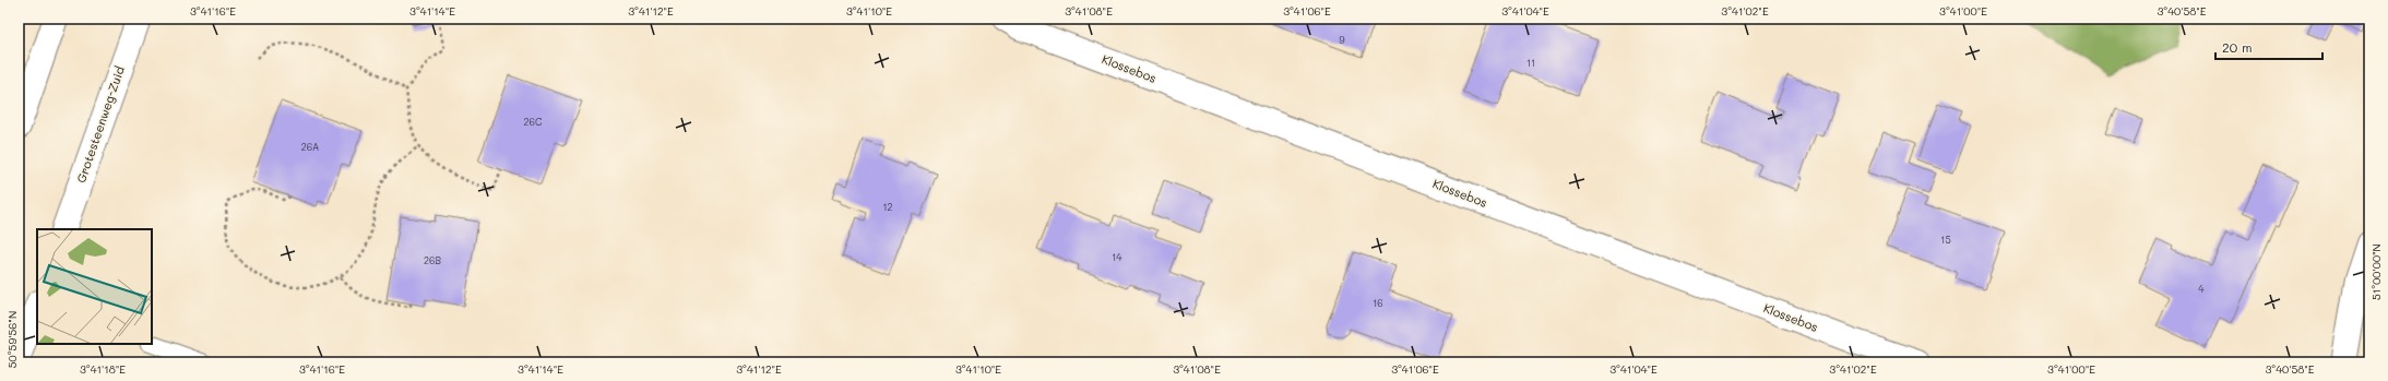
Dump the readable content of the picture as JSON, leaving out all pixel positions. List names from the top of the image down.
{
  "streets": {
    "main road": ["Klossebos", "Grotesteenweg-Zuid"]
  },
  "house_numbers": [
    "9",
    "11",
    "26C",
    "26A",
    "12",
    "15",
    "14",
    "26B",
    "4",
    "16"
  ],
  "scale_bar": "20 m",
  "coordinates": [
    "3°41'16\"E",
    "3°41'14\"E",
    "3°41'12\"E",
    "3°41'10\"E",
    "3°41'08\"E",
    "3°41'06\"E",
    "3°41'04\"E",
    "3°41'02\"E",
    "3°41'00\"E",
    "3°40'58\"E",
    "51°00'00\"N",
    "50°59'56\"N",
    "3°41'18\"E"
  ]
}
